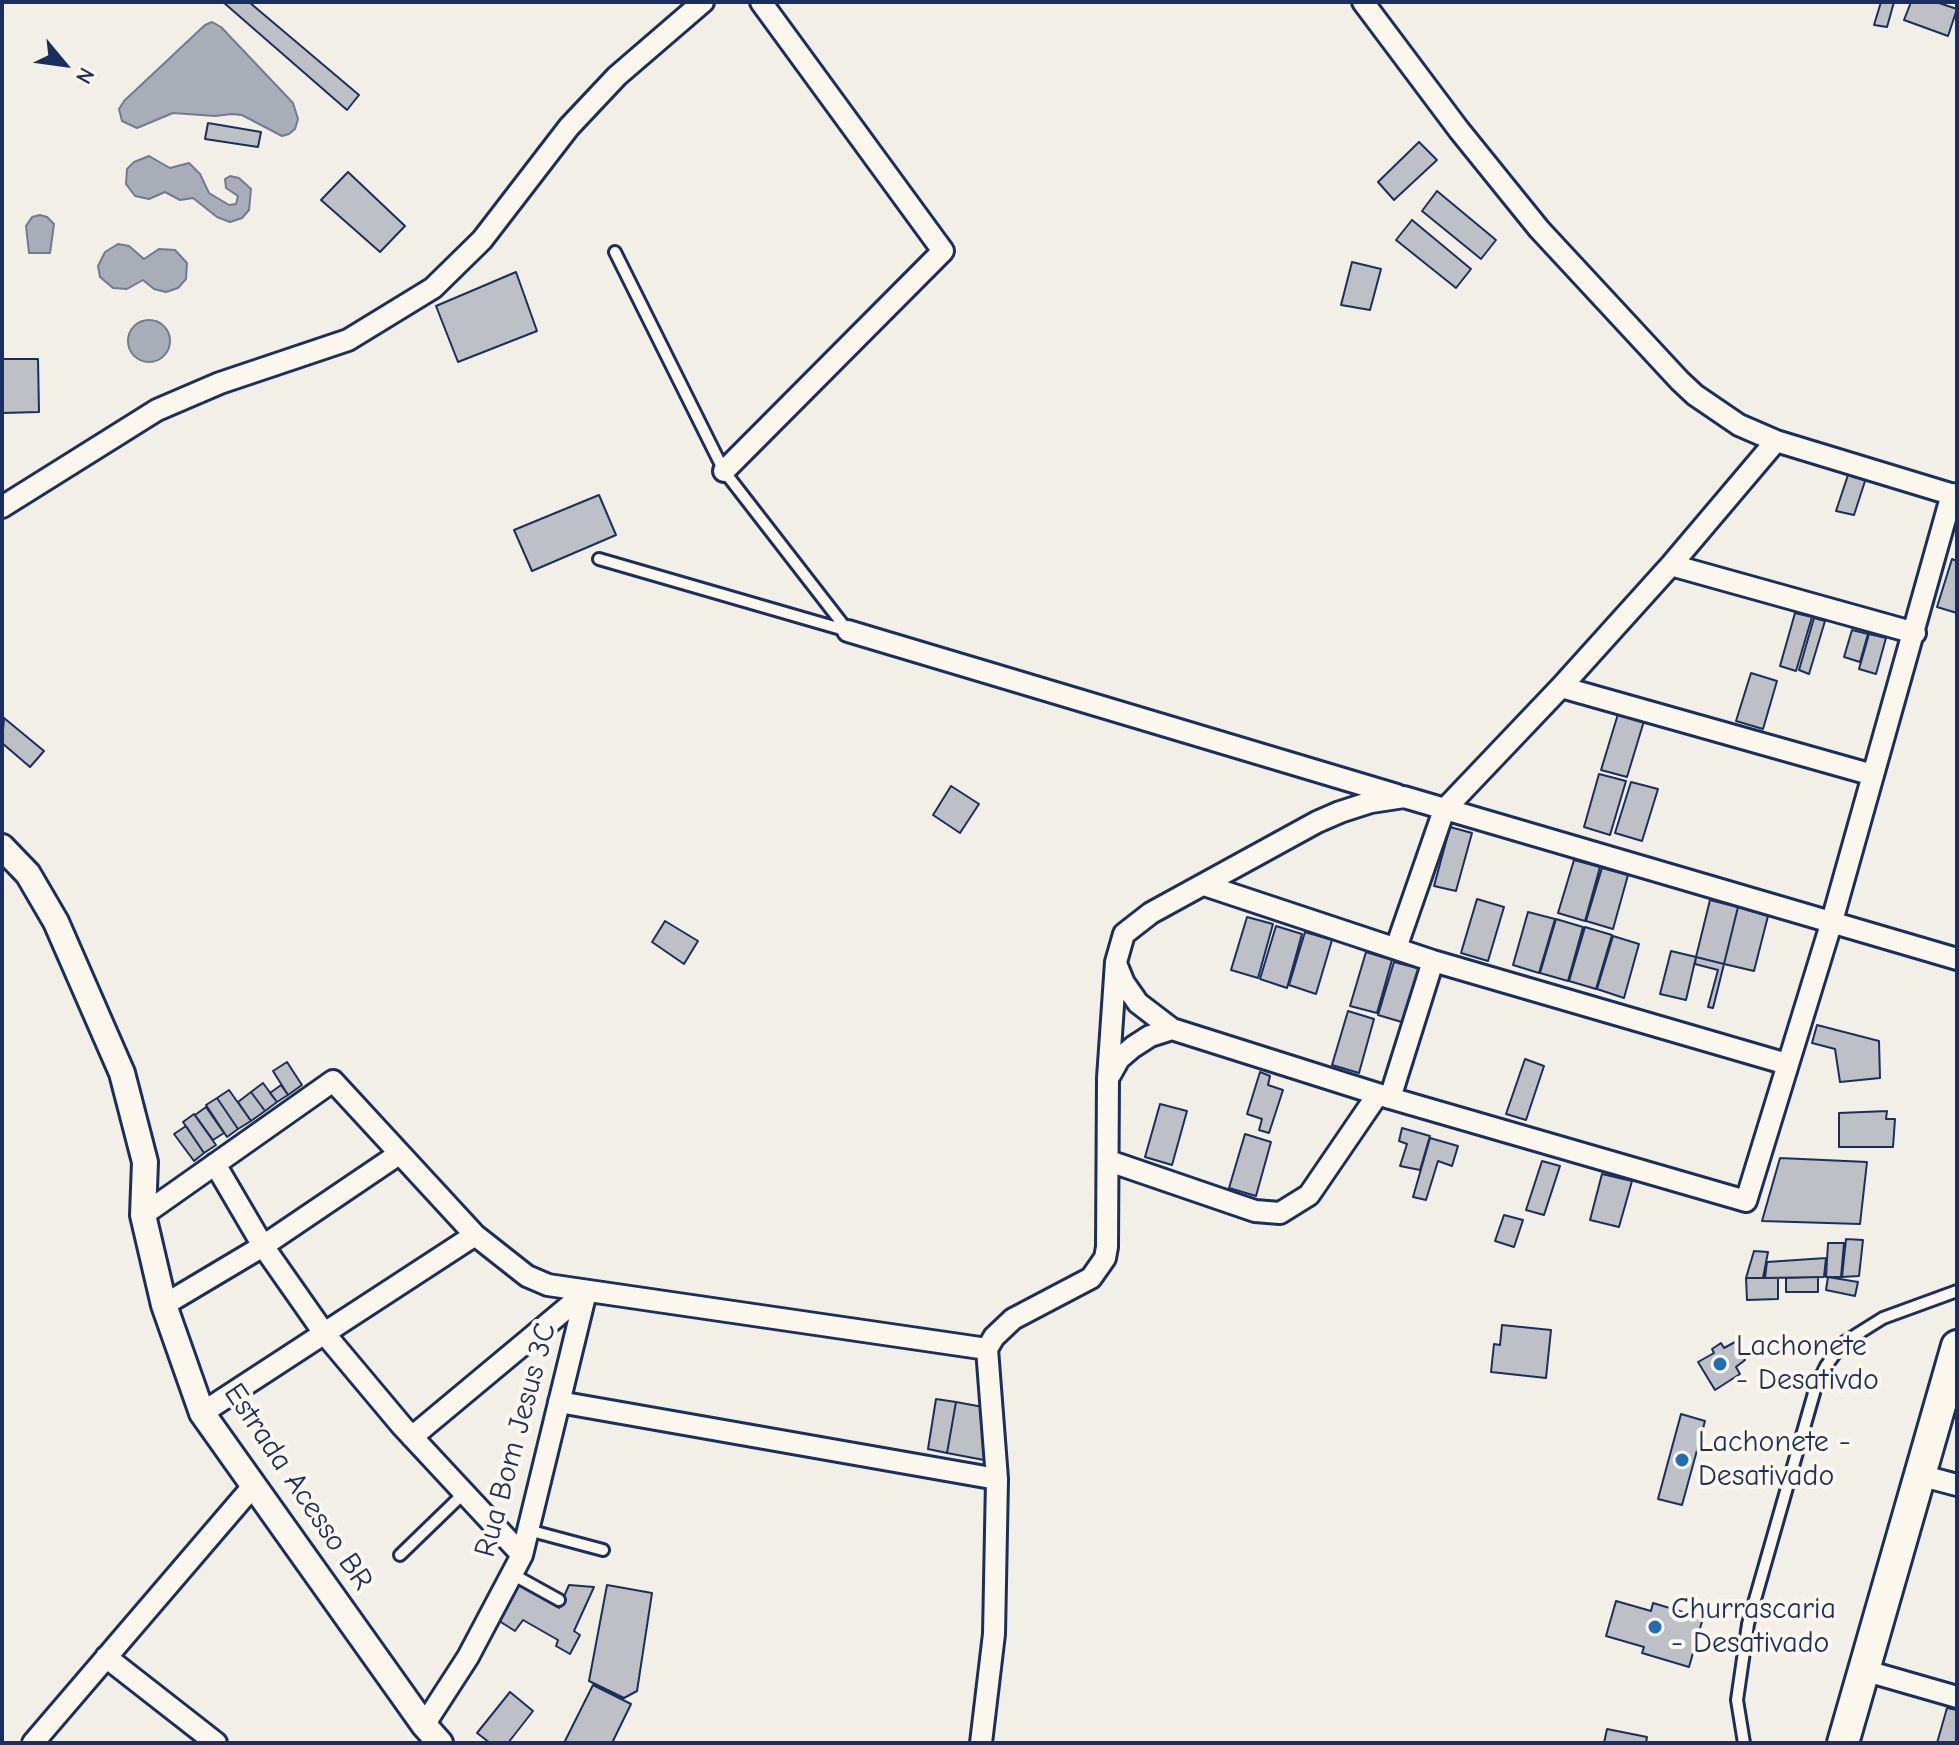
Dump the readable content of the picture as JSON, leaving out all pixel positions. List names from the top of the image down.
{
  "streets": {
    "street": ["Rua Bom Jesus 3C", "Estrada Acesso BR"]
  },
  "crossings": [
    ["Rua Bom Jesus 3C", "Estrada Acesso BR"]
  ],
  "places": ["Lachonete - Desativdo", "Lachonete - Desativado", "Churrascaria - Desativado"],
  "north": "bottom right"
}
